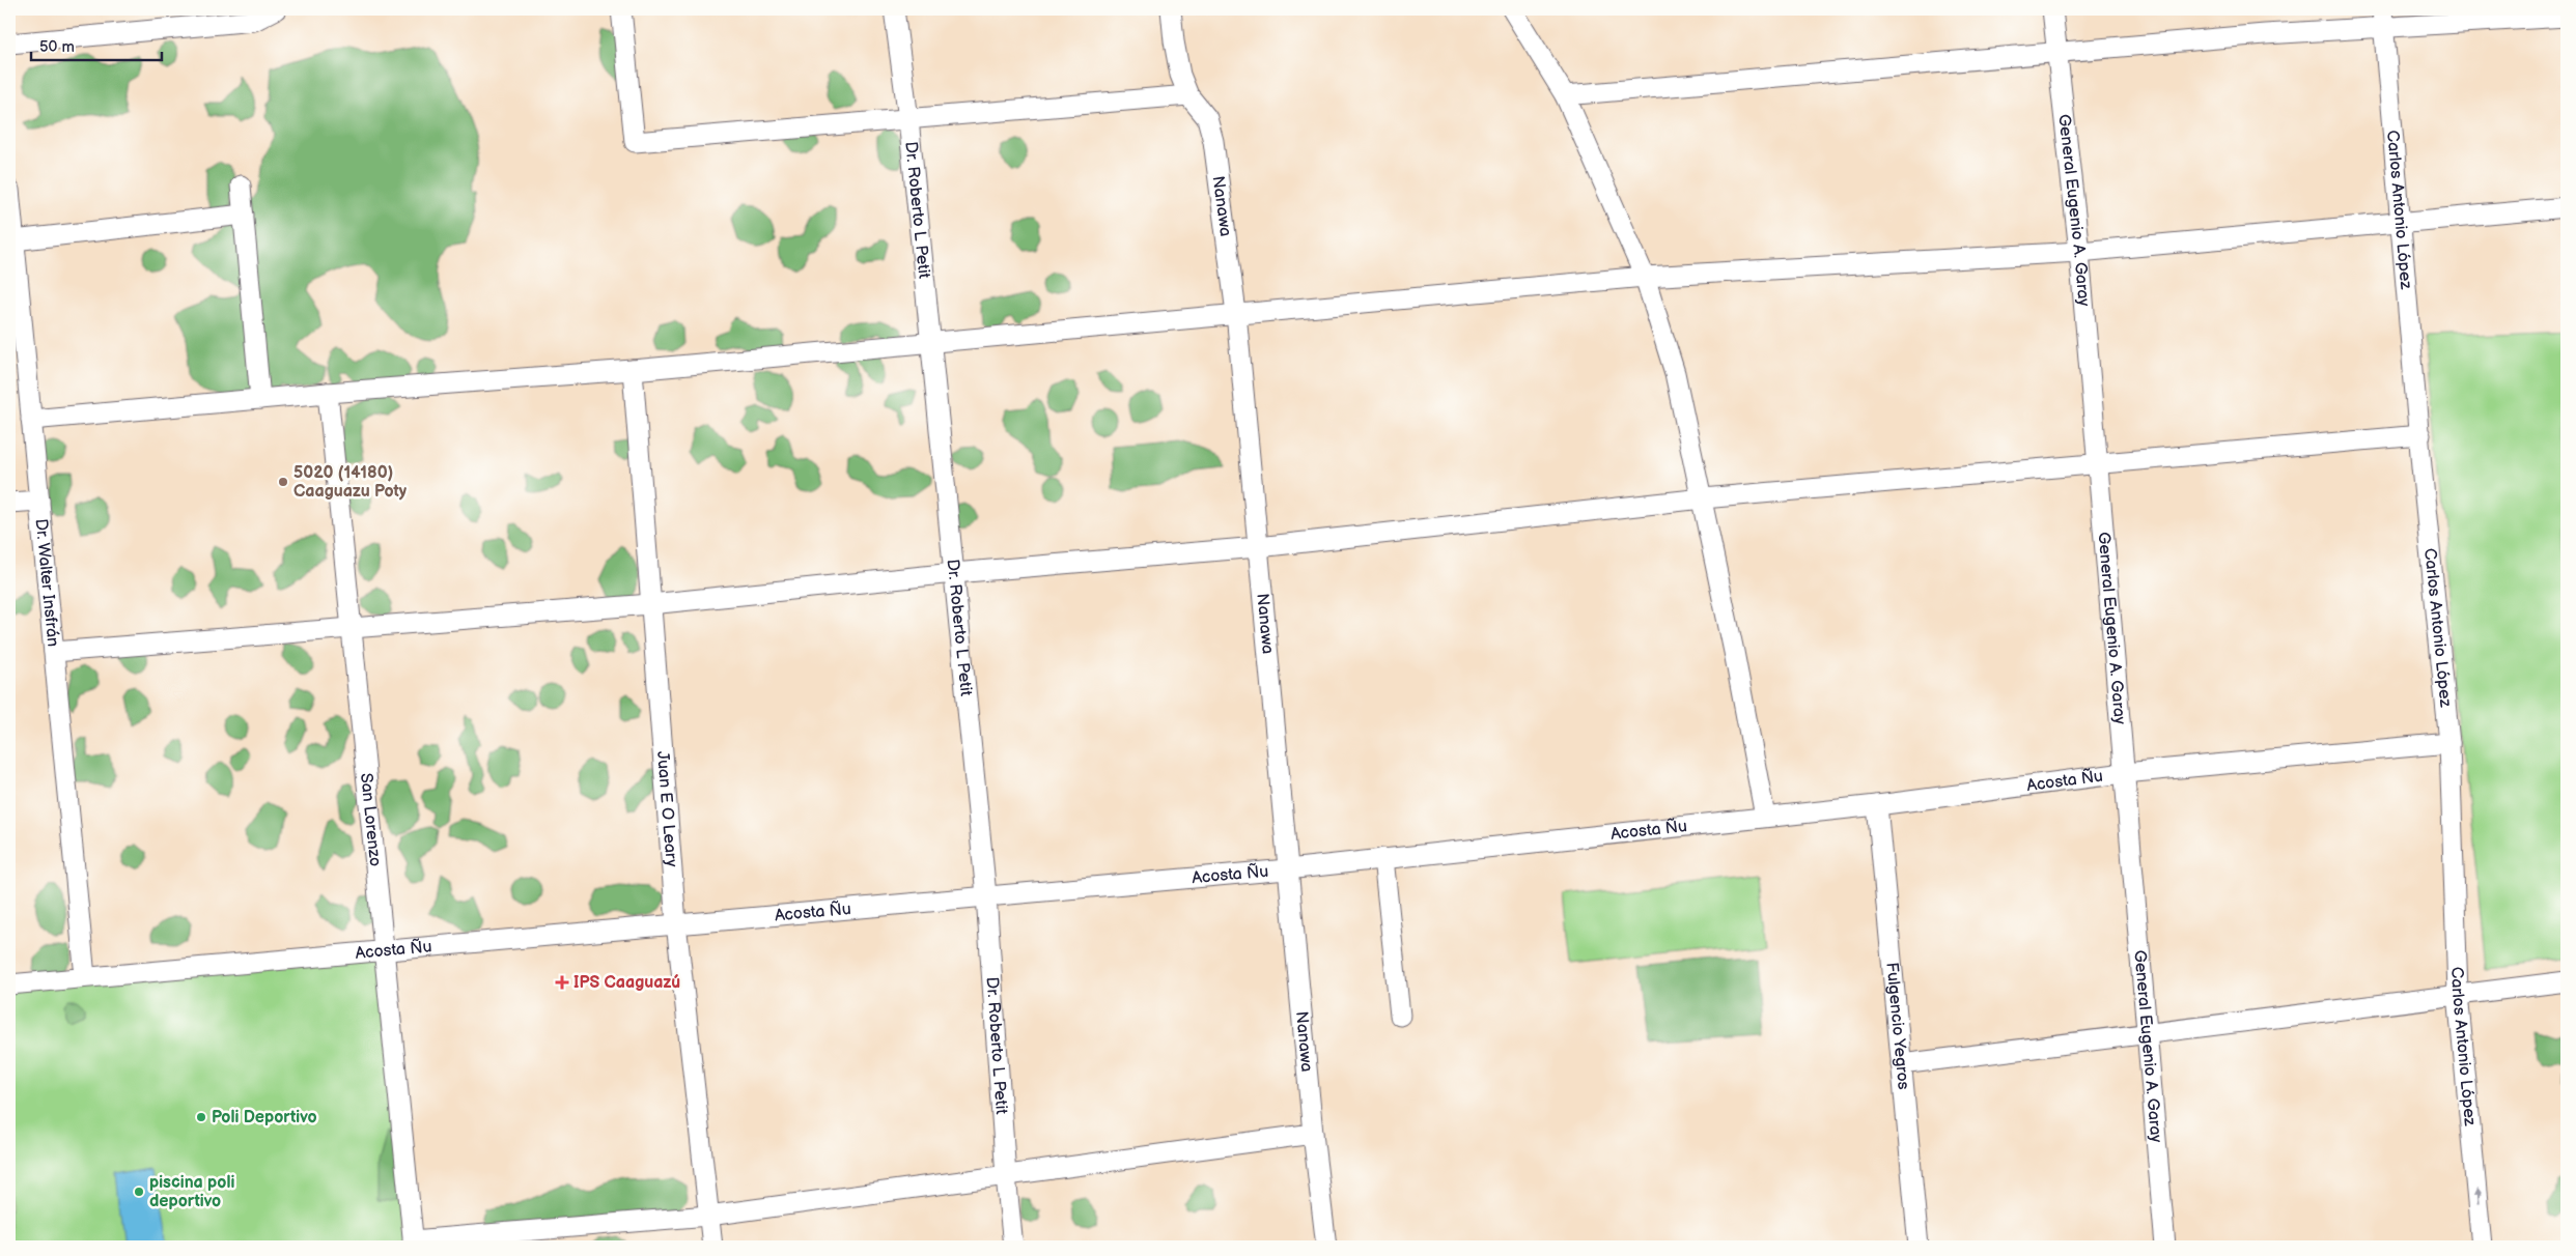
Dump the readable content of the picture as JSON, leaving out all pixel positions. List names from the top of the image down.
{
  "streets": {
    "street": [
      "Nanawa",
      "Dr. Roberto L Petit",
      "General Eugenio A. Garay",
      "Carlos Antonio López",
      "Dr. Walter Insfrán",
      "Acosta Ñu",
      "Juan E O Leary",
      "San Lorenzo",
      "Fulgencio Yegros"
    ]
  },
  "crossings": [
    ["Nanawa", "Acosta Ñu"],
    ["Dr. Roberto L Petit", "Acosta Ñu"],
    ["General Eugenio A. Garay", "Acosta Ñu"],
    ["Carlos Antonio López", "Acosta Ñu"],
    ["Dr. Walter Insfrán", "Acosta Ñu"],
    ["Acosta Ñu", "Juan E O Leary"],
    ["Acosta Ñu", "San Lorenzo"],
    ["Acosta Ñu", "Fulgencio Yegros"]
  ],
  "places": {
    "other": ["5020 (14180) Caaguazu Poty", "Poli Deportivo", "piscina poli deportivo"],
    "health": ["IPS Caaguazú"]
  },
  "scale_bar": "50 m"
}
